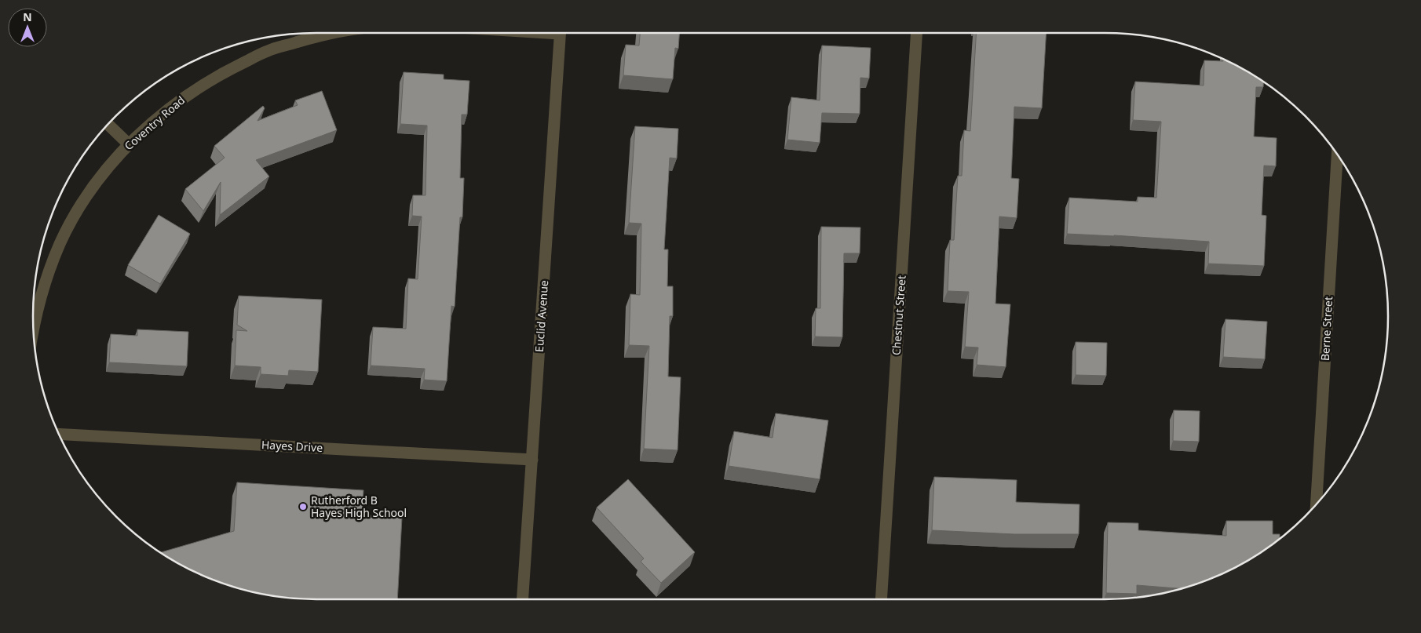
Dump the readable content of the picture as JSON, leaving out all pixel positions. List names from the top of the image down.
{
  "streets": {
    "street": [
      "Coventry Road",
      "Chestnut Street",
      "Euclid Avenue",
      "Berne Street",
      "Hayes Drive"
    ]
  },
  "crossings": [
    ["Euclid Avenue", "Hayes Drive"]
  ],
  "places": ["Rutherford B Hayes High School"],
  "north": "top"
}
